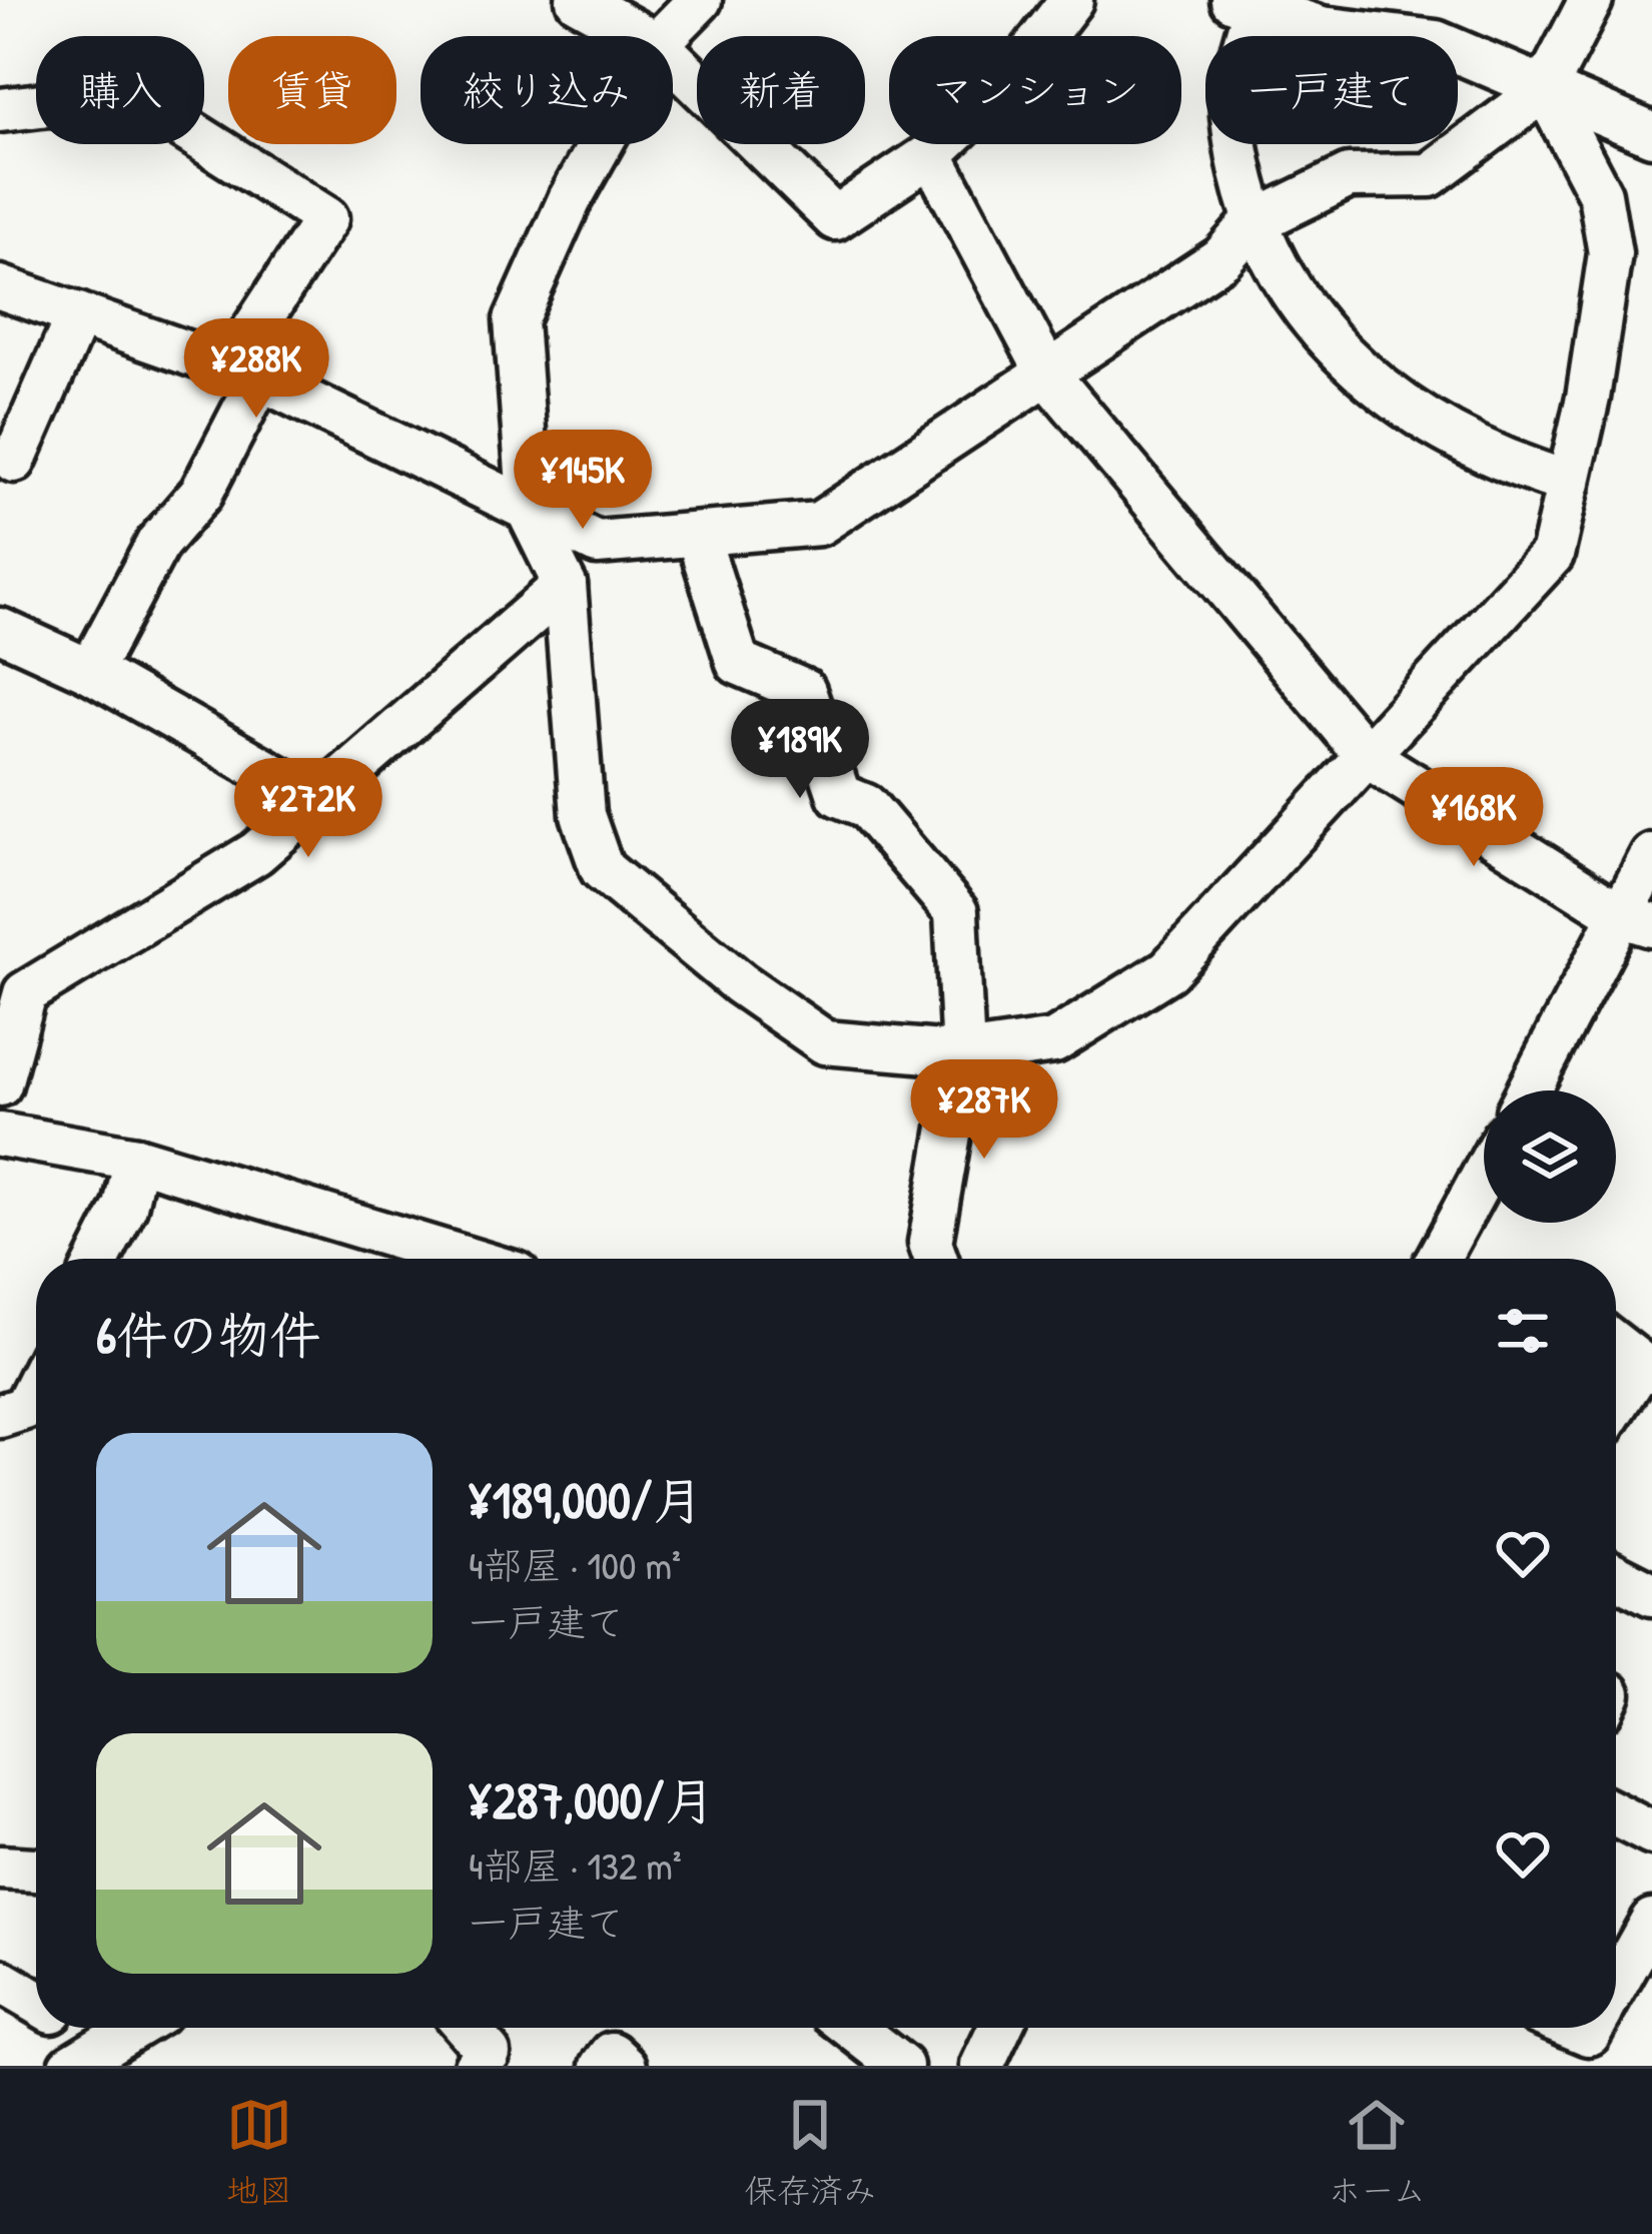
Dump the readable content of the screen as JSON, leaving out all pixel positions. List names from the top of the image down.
{
  "page": {
    "chip": [
      "購入",
      "賃貸",
      "絞り込み",
      "新着",
      "マンション",
      "一戸建て"
    ],
    "price": [
      "¥288K",
      "¥145K",
      "¥189K",
      "¥272K",
      "¥168K",
      "¥287K"
    ],
    "heading": "6件の物件",
    "list": [
      {
        "name": "¥189,000/月",
        "note": "4部屋 · 100 m² · 一戸建て"
      },
      {
        "name": "¥287,000/月",
        "note": "4部屋 · 132 m² · 一戸建て"
      }
    ],
    "tabs": ["地図", "保存済み", "ホーム"]
  }
}
